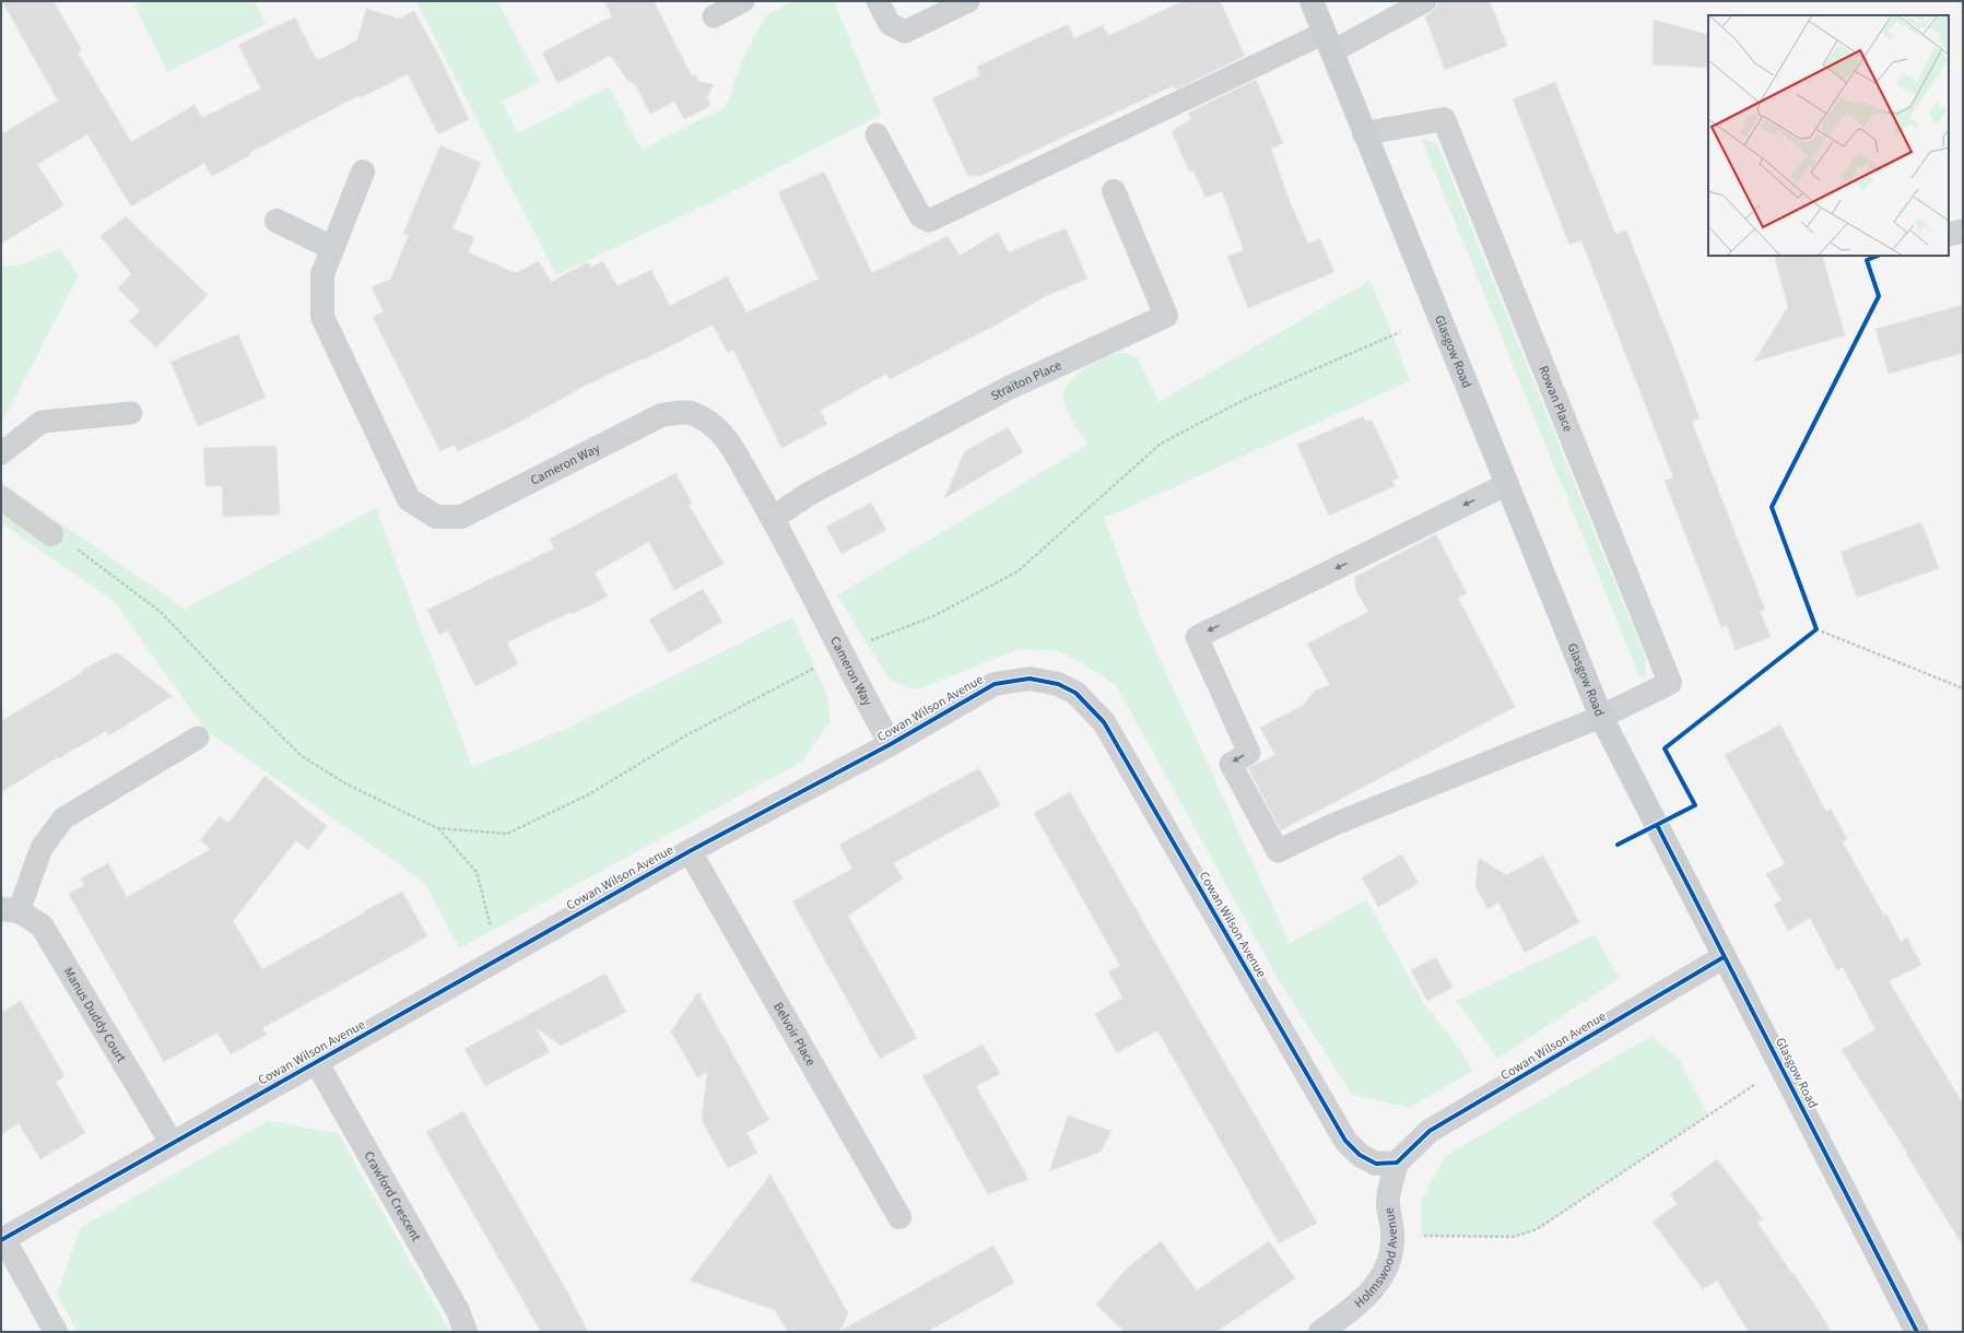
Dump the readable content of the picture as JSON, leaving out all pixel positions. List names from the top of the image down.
{
  "streets": {
    "main road": ["Glasgow Road"],
    "street": [
      "Straiton Place",
      "Rowan Place",
      "Cameron Way",
      "Cowan Wilson Avenue",
      "Manus Duddy Court",
      "Belvoir Place",
      "Crawford Crescent",
      "Holmswood Avenue"
    ]
  },
  "crossings": [
    ["Glasgow Road", "Rowan Place"],
    ["Glasgow Road", "Cowan Wilson Avenue"],
    ["Straiton Place", "Cameron Way"],
    ["Cameron Way", "Cowan Wilson Avenue"],
    ["Cowan Wilson Avenue", "Manus Duddy Court"],
    ["Cowan Wilson Avenue", "Belvoir Place"],
    ["Cowan Wilson Avenue", "Crawford Crescent"],
    ["Cowan Wilson Avenue", "Holmswood Avenue"]
  ]
}
